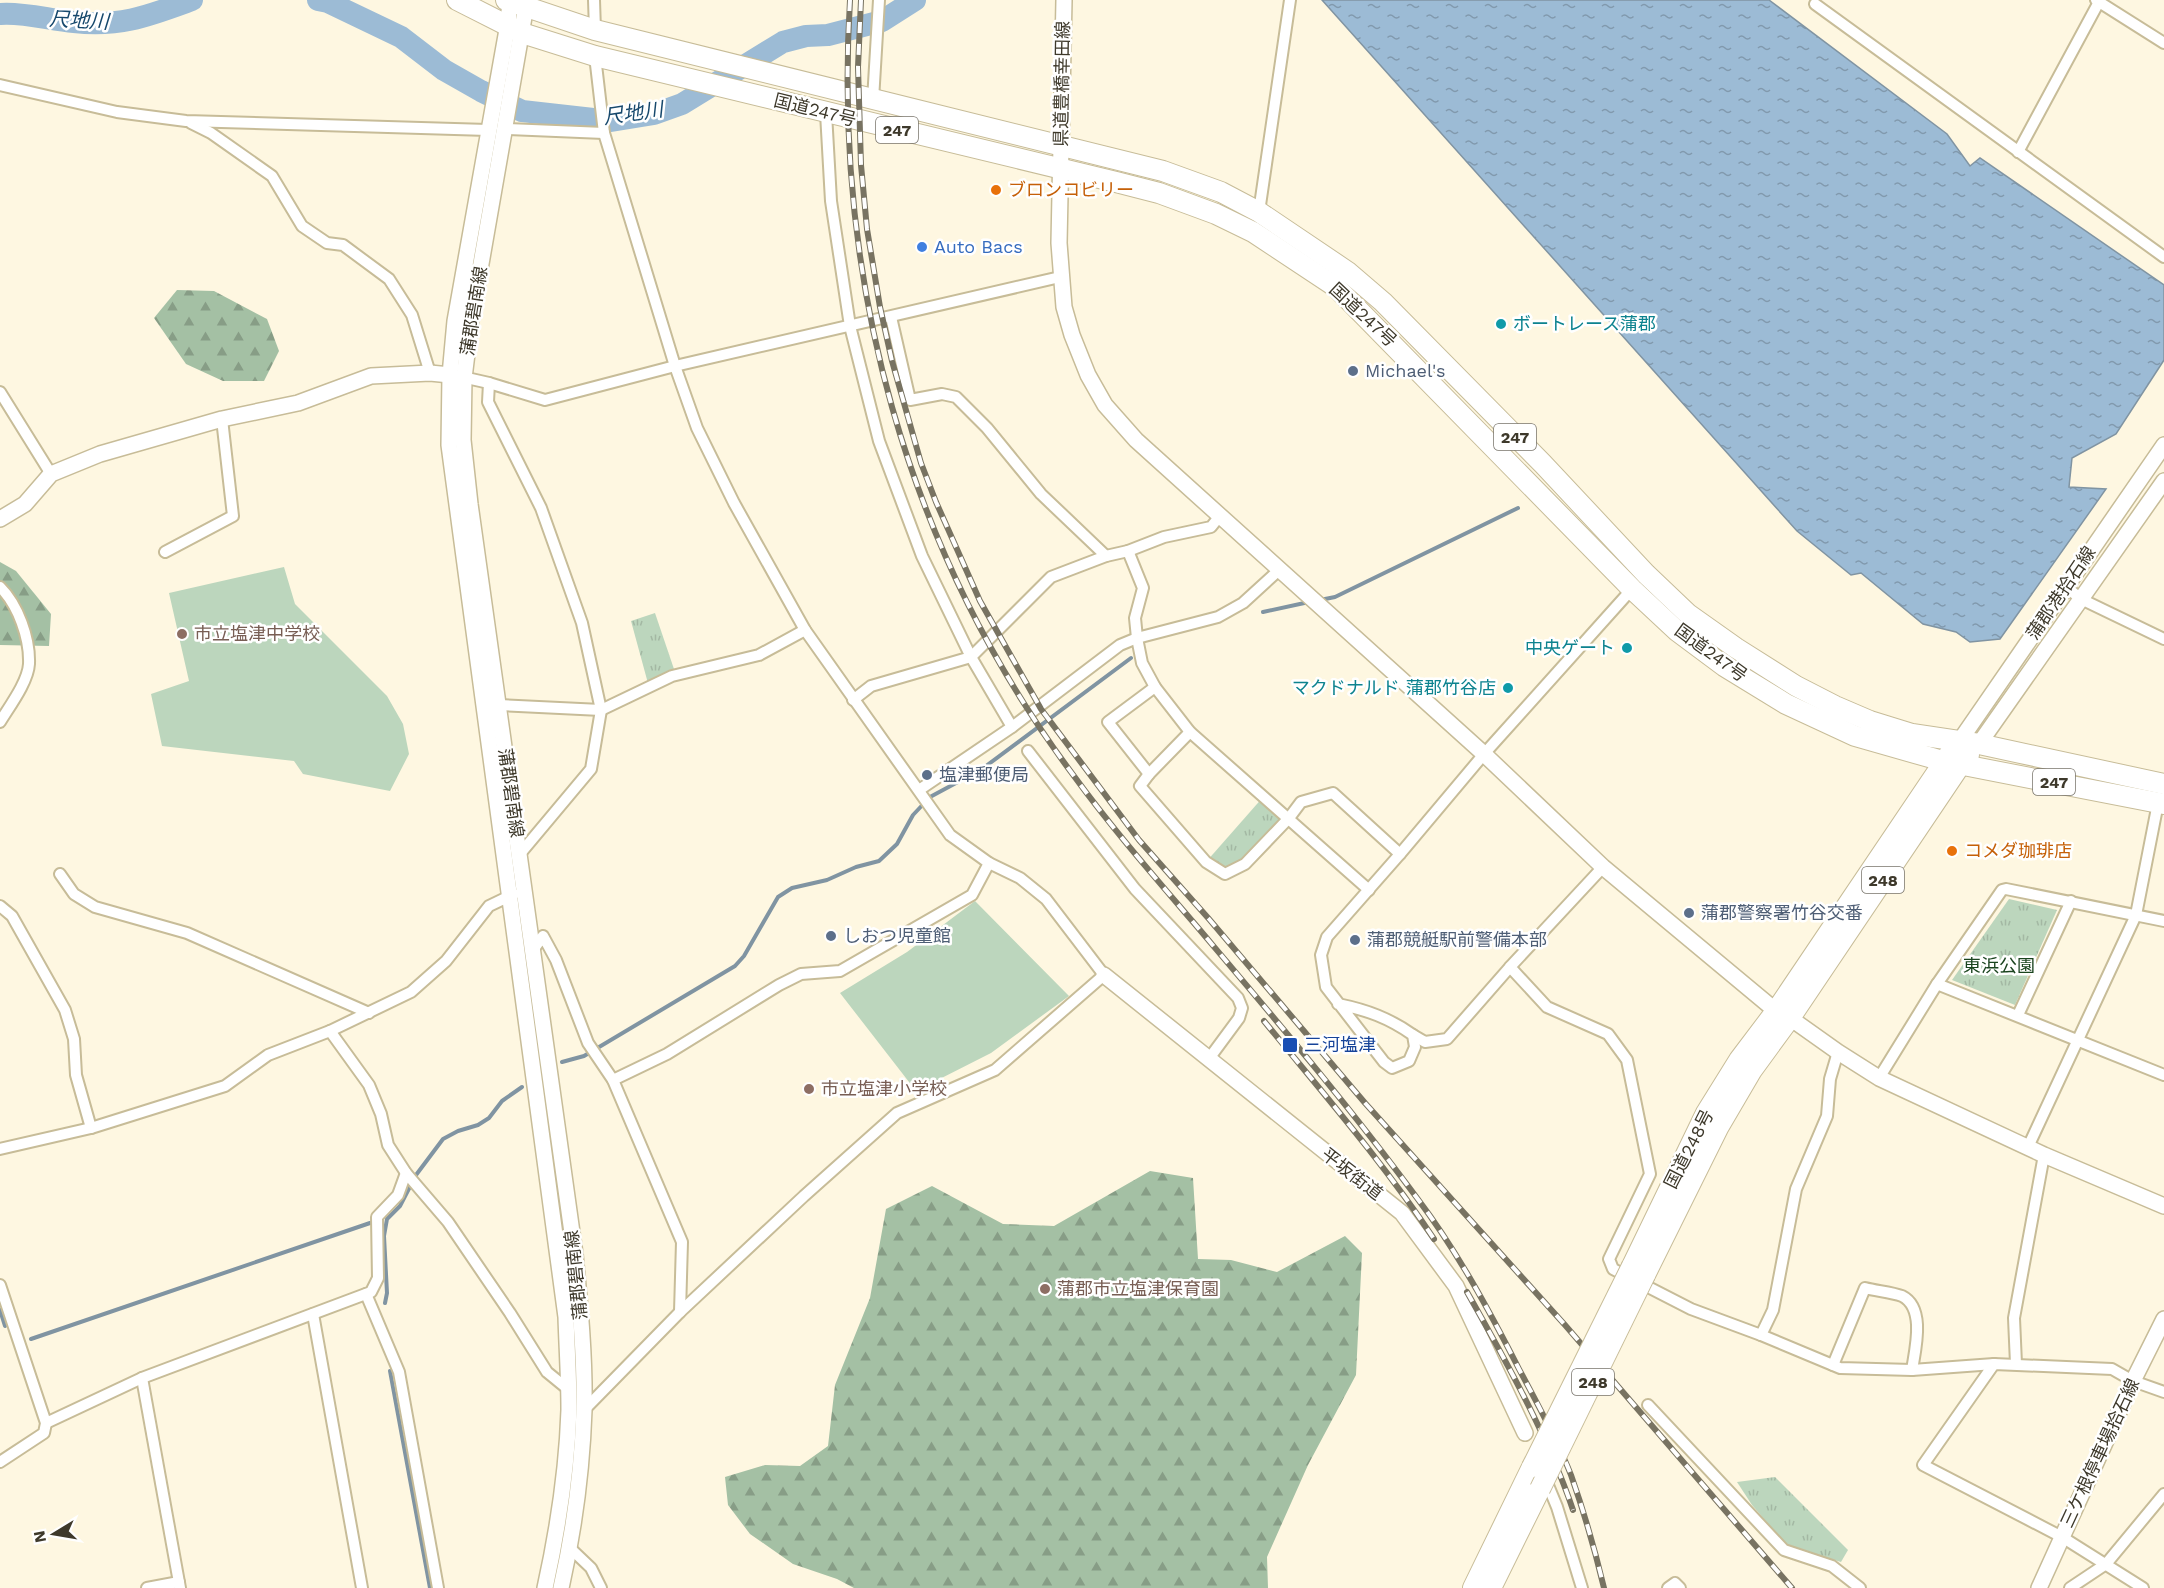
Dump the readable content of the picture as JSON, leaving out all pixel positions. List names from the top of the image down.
{
  "streets": {
    "highway": [
      "国道247号",
      "247",
      "248",
      "国道248号"
    ],
    "main road": [
      "県道豊橋幸田線",
      "蒲郡碧南線",
      "蒲郡港拾石線",
      "平坂街道",
      "三ケ根停車場拾石線"
    ]
  },
  "crossings": [
    ["県道豊橋幸田線", "国道247号"],
    ["県道豊橋幸田線", "国道248号"],
    ["国道247号", "蒲郡碧南線"],
    ["国道247号", "蒲郡港拾石線"],
    ["国道247号", "国道248号"],
    ["国道247号", "平坂街道"],
    ["蒲郡港拾石線", "国道248号"]
  ],
  "water": ["尺地川"],
  "parks": ["東浜公園"],
  "places": {
    "other": [
      "ブロンコビリー",
      "Auto Bacs",
      "ボートレース蒲郡",
      "Michael's",
      "市立塩津中学校",
      "中央ゲート",
      "マクドナルド 蒲郡竹谷店",
      "塩津郵便局",
      "コメダ珈琲店",
      "蒲郡警察署竹谷交番",
      "しおつ児童館",
      "蒲郡競艇駅前警備本部",
      "市立塩津小学校",
      "蒲郡市立塩津保育園"
    ],
    "transit": ["三河塩津"]
  },
  "north": "left"
}
